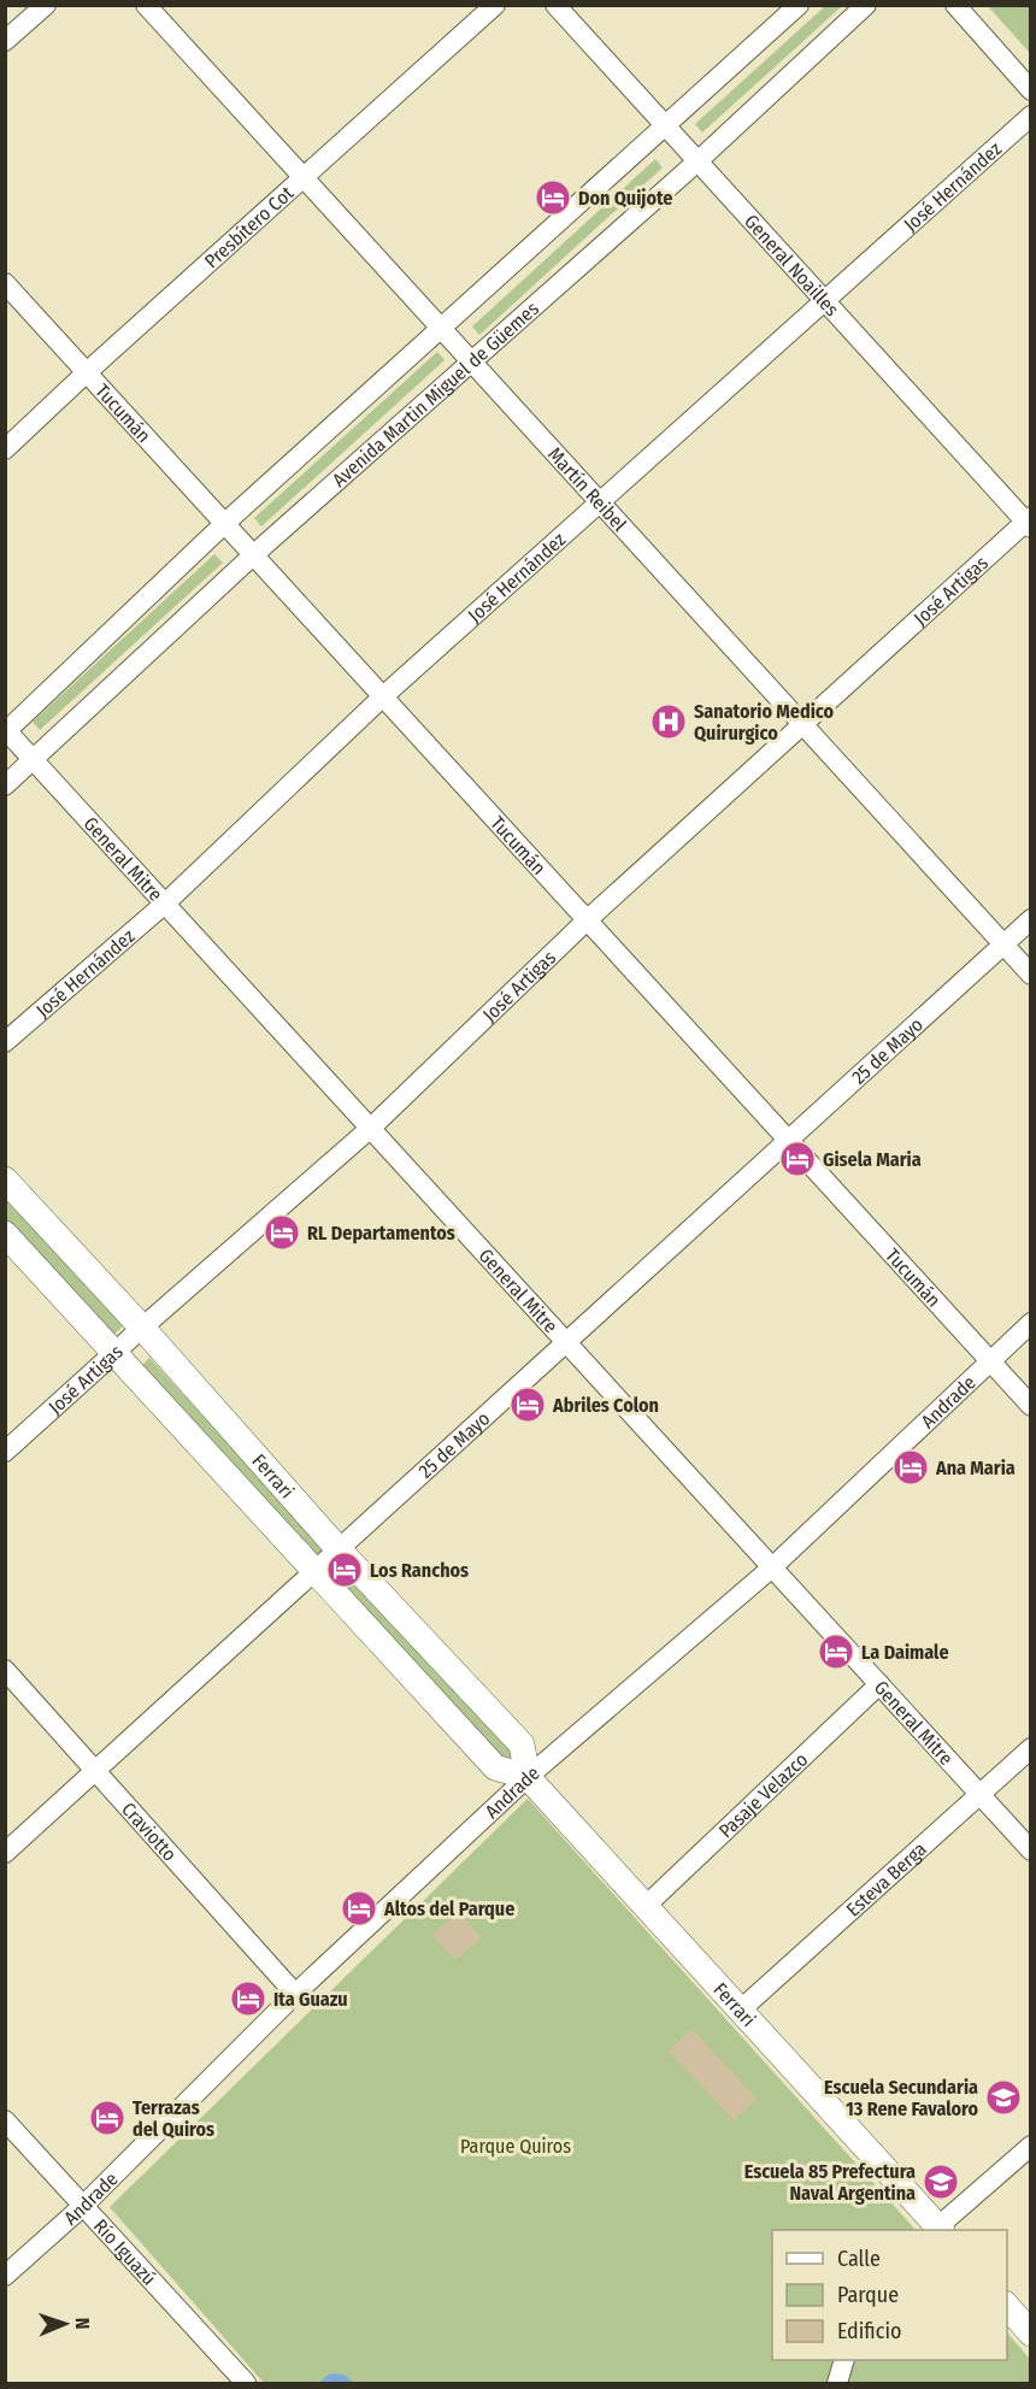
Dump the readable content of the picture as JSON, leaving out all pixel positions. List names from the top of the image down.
{
  "streets": {
    "main road": ["Ferrari"],
    "street": [
      "José Hernández",
      "Presbítero Cot",
      "General Noailles",
      "Avenida Martin Miguel de Güemes",
      "Tucumán",
      "Martín Reibel",
      "José Artigas",
      "General Mitre",
      "25 de Mayo",
      "Andrade",
      "Pasaje Velazco",
      "Craviotto",
      "Esteva Berga",
      "Río Iguazú"
    ]
  },
  "crossings": [
    ["José Hernández", "General Noailles"],
    ["José Hernández", "Tucumán"],
    ["José Hernández", "Martín Reibel"],
    ["José Hernández", "General Mitre"],
    ["Presbítero Cot", "Tucumán"],
    ["Presbítero Cot", "Martín Reibel"],
    ["General Noailles", "Avenida Martin Miguel de Güemes"],
    ["General Noailles", "José Artigas"],
    ["Avenida Martin Miguel de Güemes", "Tucumán"],
    ["Avenida Martin Miguel de Güemes", "Martín Reibel"],
    ["Avenida Martin Miguel de Güemes", "General Mitre"],
    ["Tucumán", "José Artigas"],
    ["Tucumán", "25 de Mayo"],
    ["Tucumán", "Andrade"],
    ["Martín Reibel", "José Artigas"],
    ["Martín Reibel", "25 de Mayo"],
    ["José Artigas", "General Mitre"],
    ["José Artigas", "Ferrari"],
    ["General Mitre", "25 de Mayo"],
    ["General Mitre", "Andrade"],
    ["General Mitre", "Pasaje Velazco"],
    ["General Mitre", "Esteva Berga"],
    ["25 de Mayo", "Ferrari"],
    ["25 de Mayo", "Craviotto"],
    ["Andrade", "Ferrari"],
    ["Andrade", "Craviotto"],
    ["Andrade", "Río Iguazú"],
    ["Ferrari", "Pasaje Velazco"],
    ["Ferrari", "Esteva Berga"]
  ],
  "parks": ["Parque Quiros"],
  "places": {
    "hotel": [
      "Don Quijote",
      "Gisela Maria",
      "RL Departamentos",
      "Abriles Colon",
      "Ana Maria",
      "Los Ranchos",
      "La Daimale",
      "Altos del Parque",
      "Ita Guazu",
      "Terrazas del Quiros"
    ],
    "hospital": ["Sanatorio Medico Quirurgico"],
    "school or university": ["Escuela Secundaria 13 Rene Favaloro", "Escuela 85 Prefectura Naval Argentina"]
  },
  "legend": ["Calle", "Parque", "Edificio"],
  "north": "right"
}
